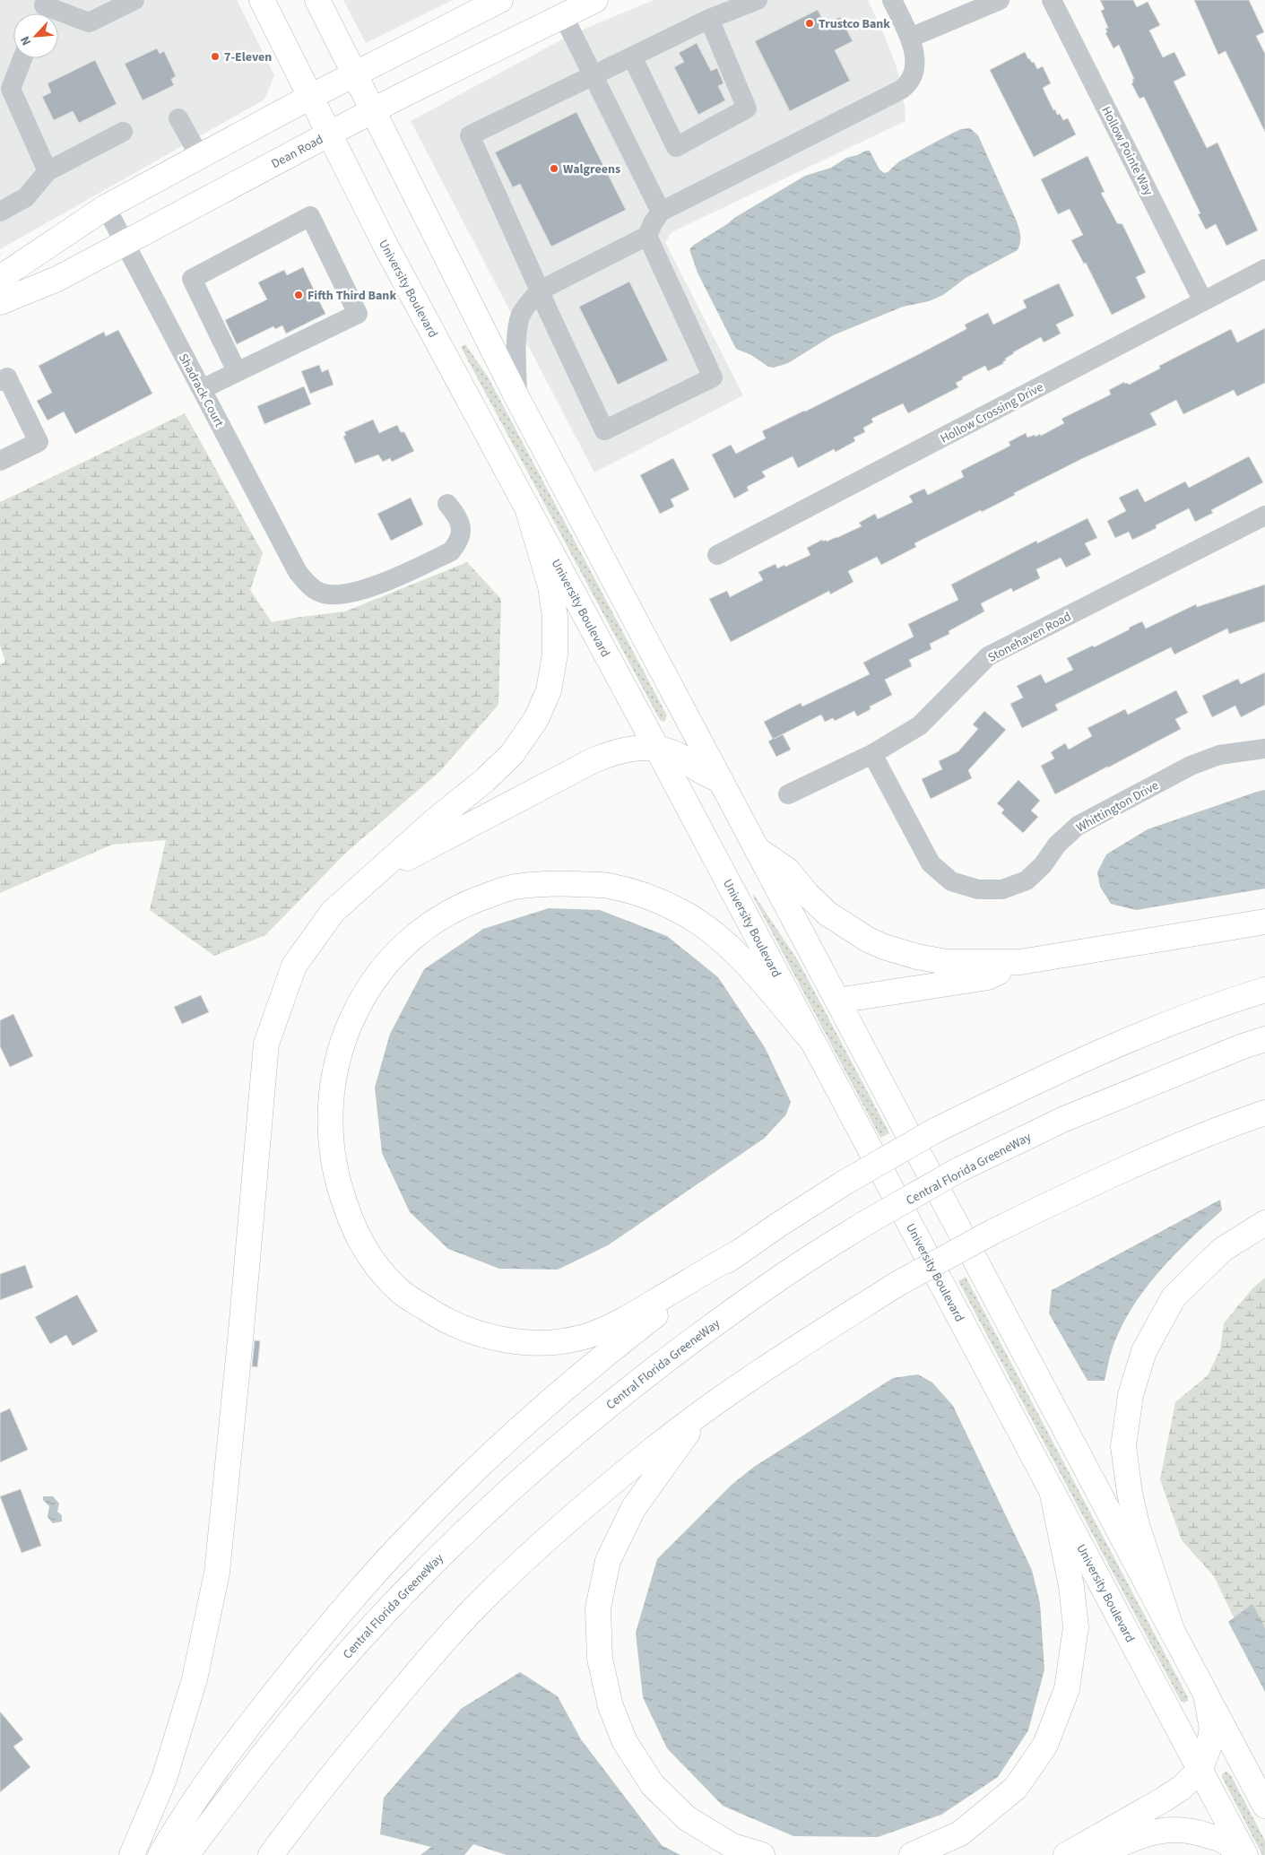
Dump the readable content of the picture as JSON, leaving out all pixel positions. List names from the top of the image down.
{
  "streets": {
    "main road": ["Dean Road", "University Boulevard", "Central Florida GreeneWay"],
    "street": [
      "Hollow Pointe Way",
      "Shadrack Court",
      "Hollow Crossing Drive",
      "Stonehaven Road",
      "Whittington Drive"
    ]
  },
  "crossings": [
    ["Dean Road", "University Boulevard"],
    ["Dean Road", "Shadrack Court"],
    ["Hollow Pointe Way", "Hollow Crossing Drive"],
    ["Stonehaven Road", "Whittington Drive"]
  ],
  "places": [
    "Trustco Bank",
    "7-Eleven",
    "Walgreens",
    "Fifth Third Bank"
  ],
  "north": "bottom left"
}
